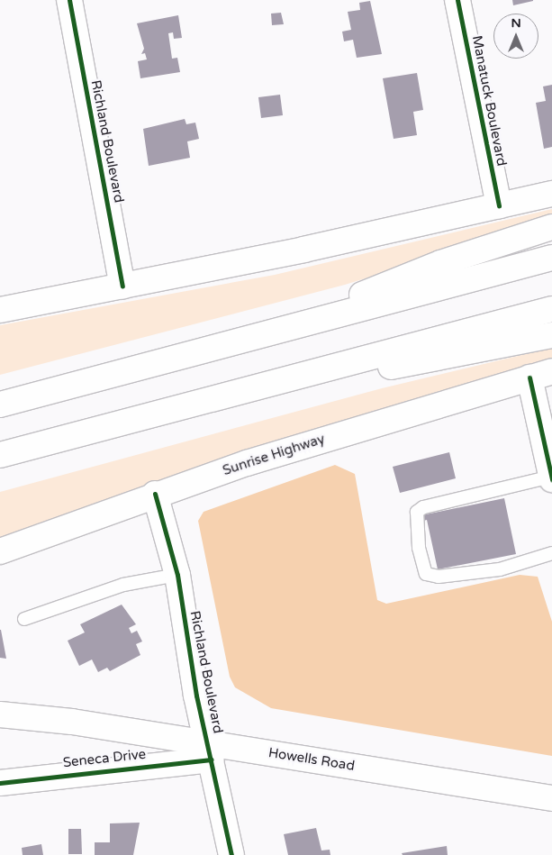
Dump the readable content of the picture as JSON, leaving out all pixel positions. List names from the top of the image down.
{
  "streets": {
    "main road": [
      "Manatuck Boulevard",
      "Richland Boulevard",
      "Sunrise Highway",
      "Seneca Drive",
      "Howells Road"
    ]
  },
  "crossings": [
    ["Richland Boulevard", "Sunrise Highway"],
    ["Richland Boulevard", "Seneca Drive"],
    ["Richland Boulevard", "Howells Road"],
    ["Seneca Drive", "Howells Road"]
  ],
  "north": "top"
}
